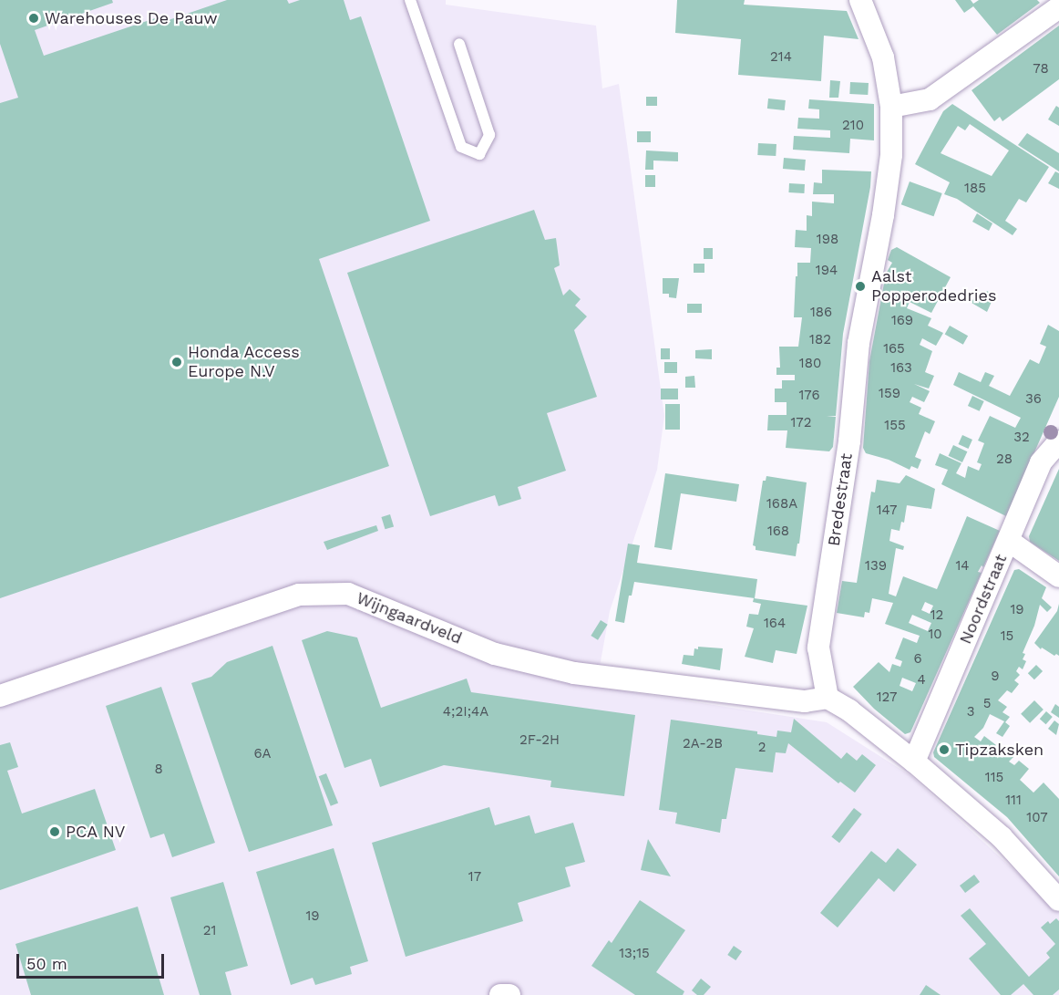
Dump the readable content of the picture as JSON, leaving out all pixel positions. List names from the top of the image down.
{
  "streets": {
    "street": ["Bredestraat", "Noordstraat", "Wijngaardveld"]
  },
  "crossings": [
    ["Bredestraat", "Wijngaardveld"]
  ],
  "places": [
    "Warehouses De Pauw",
    "Aalst Popperodedries",
    "Honda Access Europe N.V",
    "Tipzaksken",
    "PCA NV"
  ],
  "house_numbers": [
    "214",
    "78",
    "210",
    "185",
    "198",
    "194",
    "186",
    "169",
    "182",
    "165",
    "180",
    "163",
    "159",
    "176",
    "36",
    "172",
    "155",
    "32",
    "28",
    "168A",
    "147",
    "168",
    "139",
    "14",
    "19",
    "12",
    "164",
    "10",
    "15",
    "6",
    "9",
    "4",
    "127",
    "5",
    "4;2I;4A",
    "3",
    "2F-2H",
    "2A-2B",
    "2",
    "6A",
    "8",
    "115",
    "111",
    "107",
    "17",
    "19",
    "21",
    "13;15"
  ],
  "scale_bar": "50 m"
}
